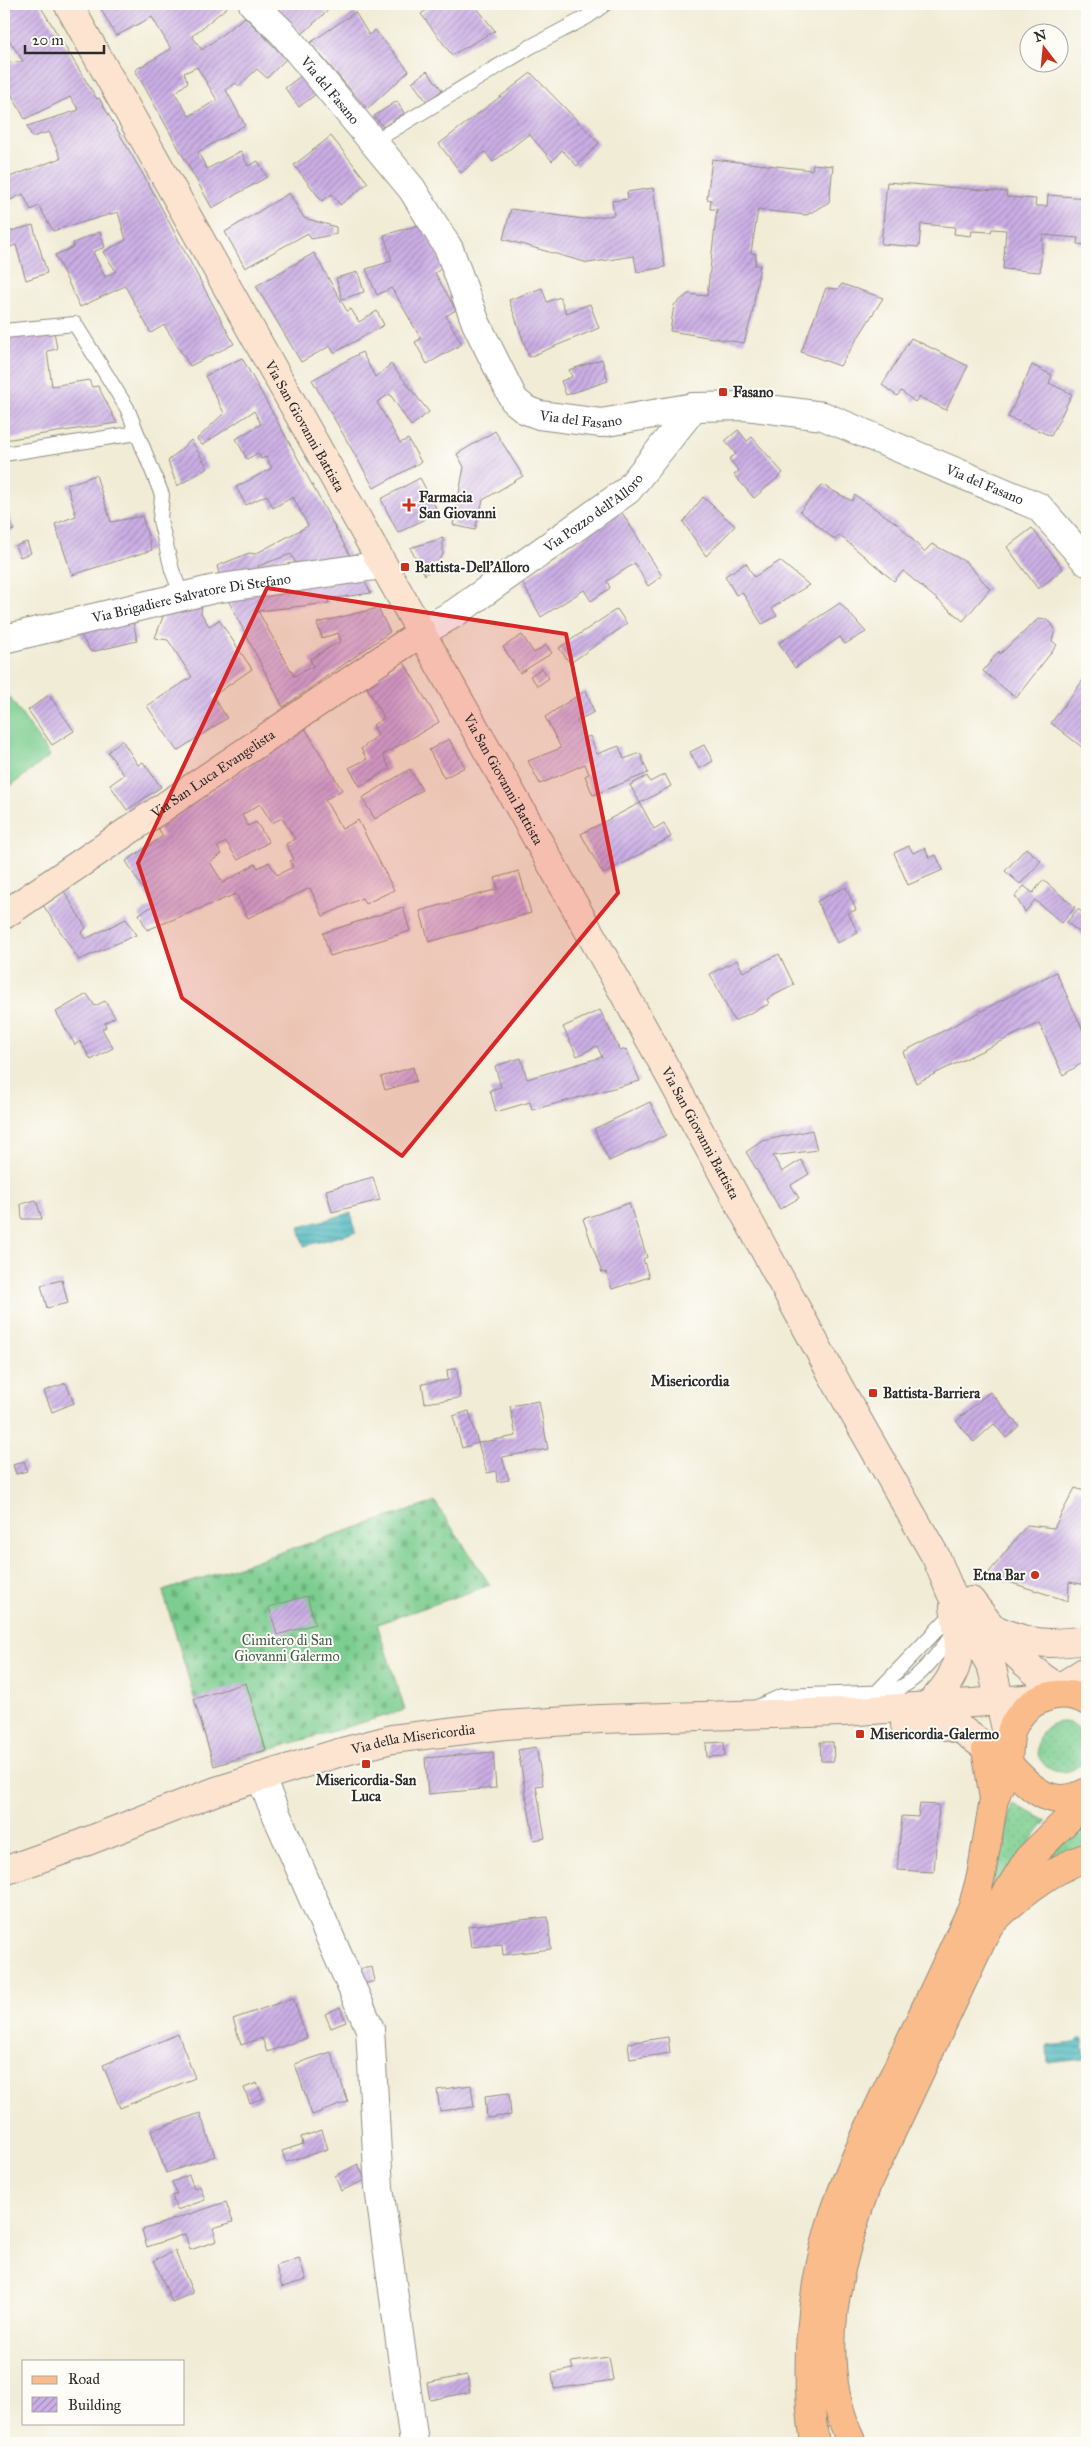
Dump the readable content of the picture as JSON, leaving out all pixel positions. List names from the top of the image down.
{
  "streets": {
    "main road": ["Via San Giovanni Battista", "Via San Luca Evangelista", "Via della Misericordia"],
    "street": ["Via del Fasano", "Via Pozzo dell'Alloro", "Via Brigadiere Salvatore Di Stefano"]
  },
  "crossings": [
    ["Via del Fasano", "Via Pozzo dell'Alloro"],
    ["Via San Giovanni Battista", "Via Pozzo dell'Alloro"],
    ["Via San Giovanni Battista", "Via Brigadiere Salvatore Di Stefano"],
    ["Via San Giovanni Battista", "Via San Luca Evangelista"],
    ["Via Pozzo dell'Alloro", "Via San Luca Evangelista"]
  ],
  "districts": ["Misericordia"],
  "parks": ["Cimitero di San Giovanni Galermo"],
  "places": {
    "transit": [
      "Fasano",
      "Battista-Dell'Alloro",
      "Battista-Barriera",
      "Misericordia-Galermo",
      "Misericordia-San Luca"
    ],
    "health": ["Farmacia San Giovanni"],
    "other": ["Etna Bar"]
  },
  "legend": ["Road", "Building"],
  "scale_bar": "20 m",
  "north": "top"
}
